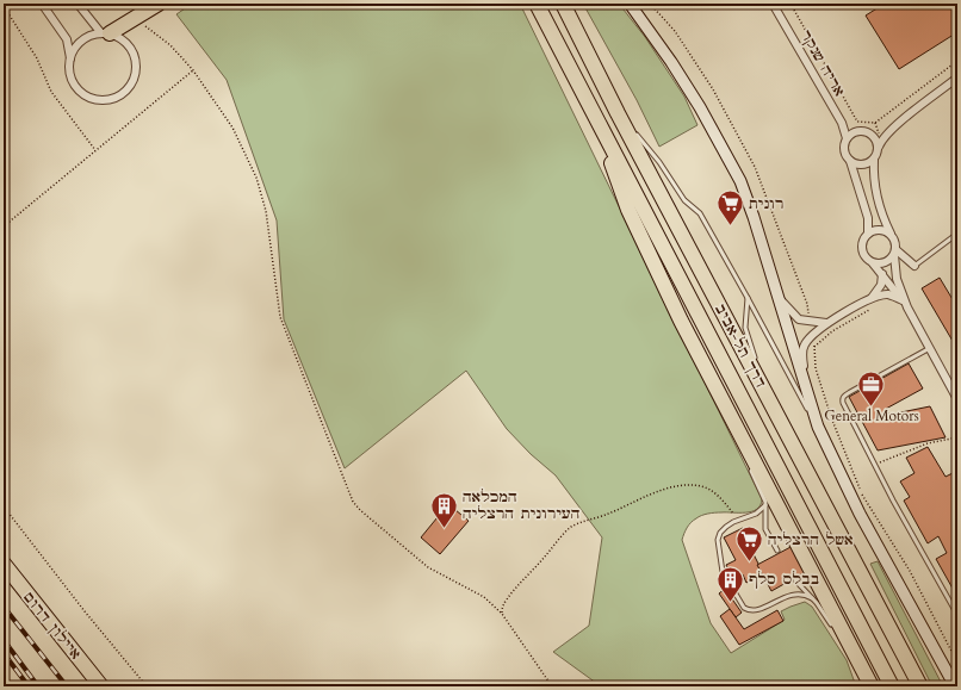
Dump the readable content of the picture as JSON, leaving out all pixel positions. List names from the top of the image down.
{
  "streets": {
    "highway": ["דרך תל-אביב", "איילון דרום"],
    "street": ["אריה שנקר"]
  },
  "places": {
    "supermarket": ["רונית", "אשל הרצליה"],
    "office": ["General Motors"],
    "building": ["המכלאה העירונית הרצליה", "בבלס סלף"]
  }
}
